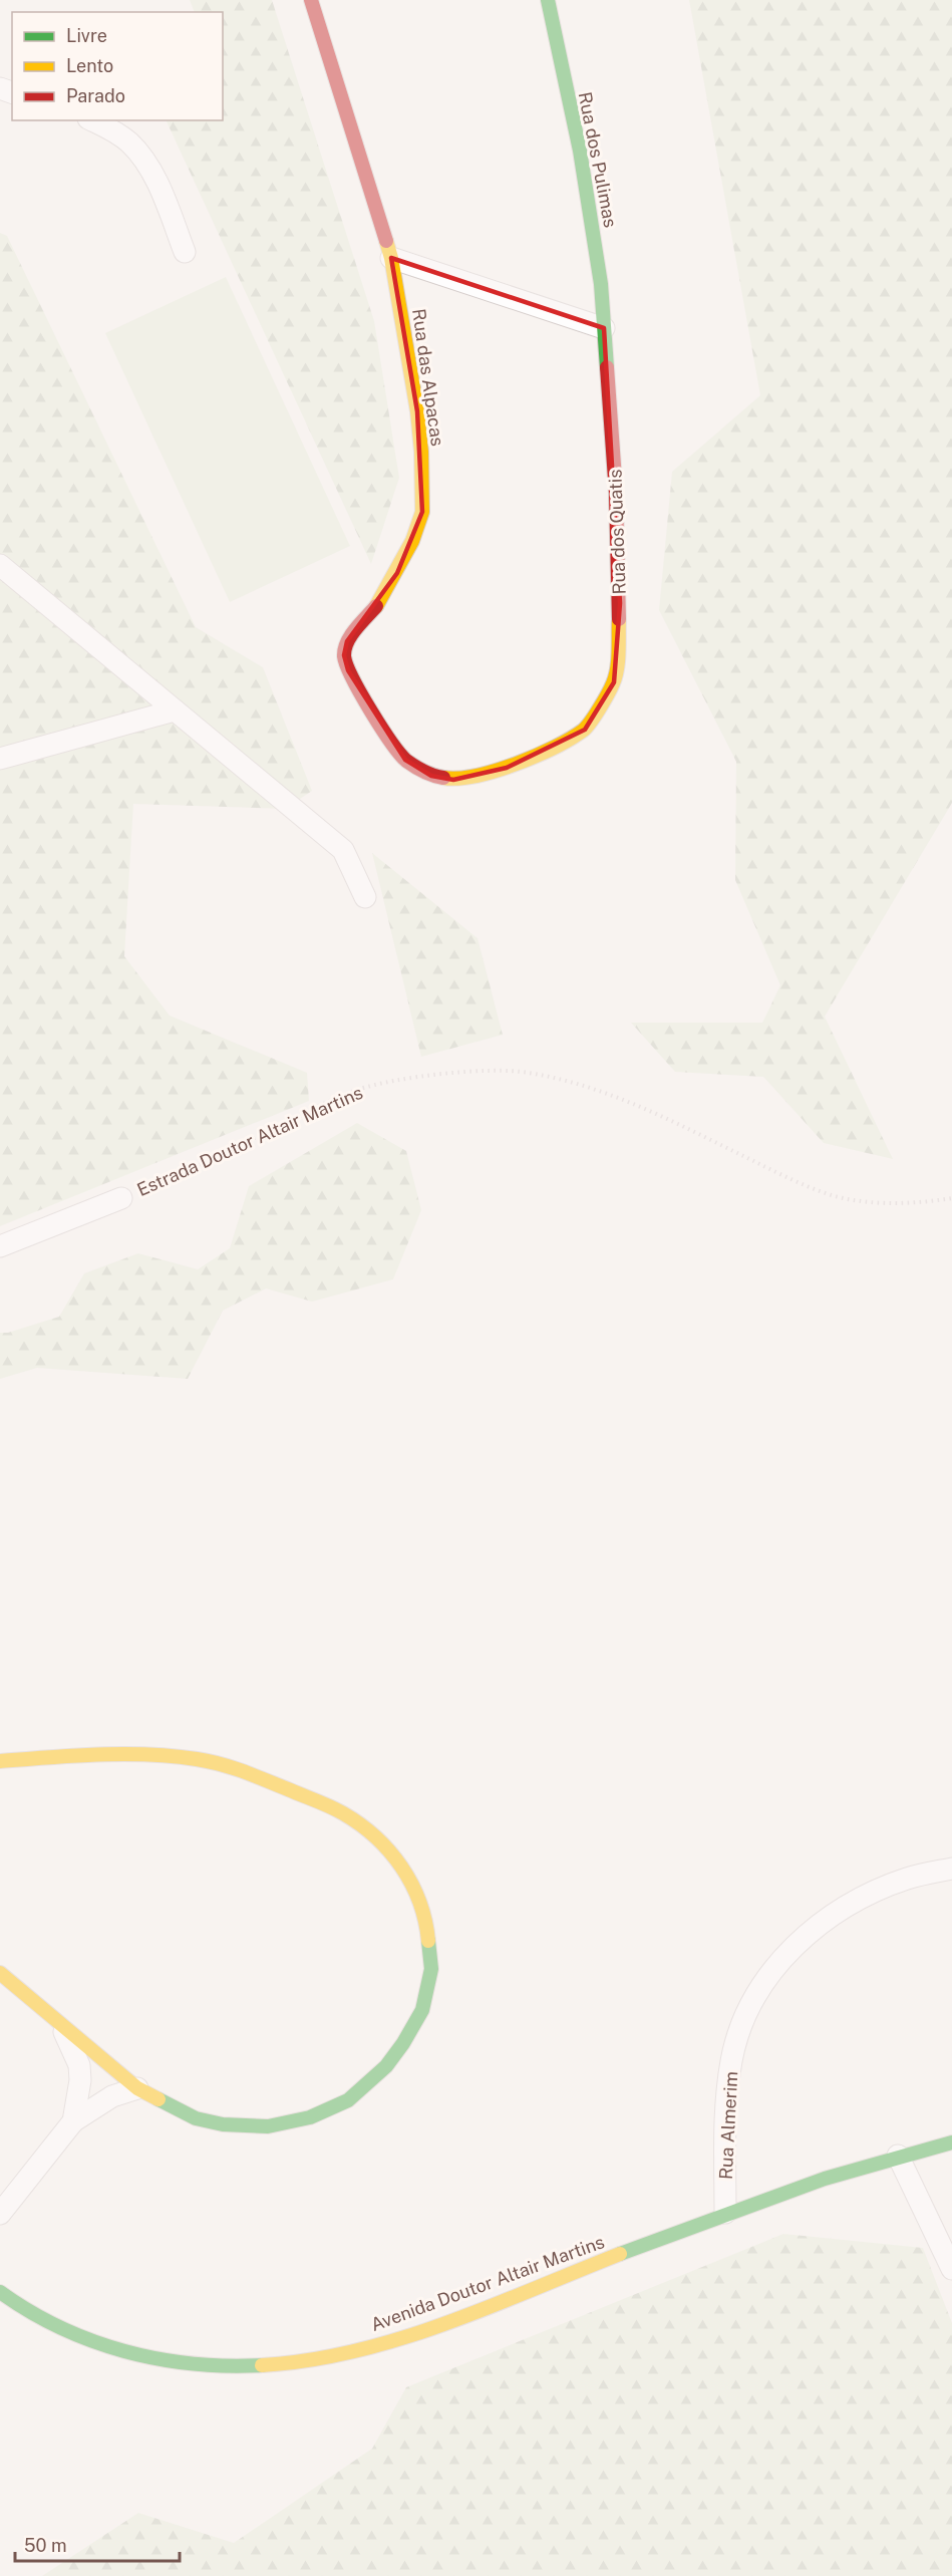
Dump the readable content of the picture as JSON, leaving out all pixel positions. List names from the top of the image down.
{
  "streets": {
    "street": [
      "Rua dos Pulimas",
      "Rua das Alpacas",
      "Rua dos Quatis",
      "Estrada Doutor Altair Martins",
      "Rua Almerim",
      "Avenida Doutor Altair Martins"
    ]
  },
  "crossings": [
    ["Rua dos Pulimas", "Rua dos Quatis"],
    ["Rua das Alpacas", "Rua dos Quatis"],
    ["Rua Almerim", "Avenida Doutor Altair Martins"]
  ],
  "legend": ["Livre", "Lento", "Parado"],
  "scale_bar": "50 m"
}
